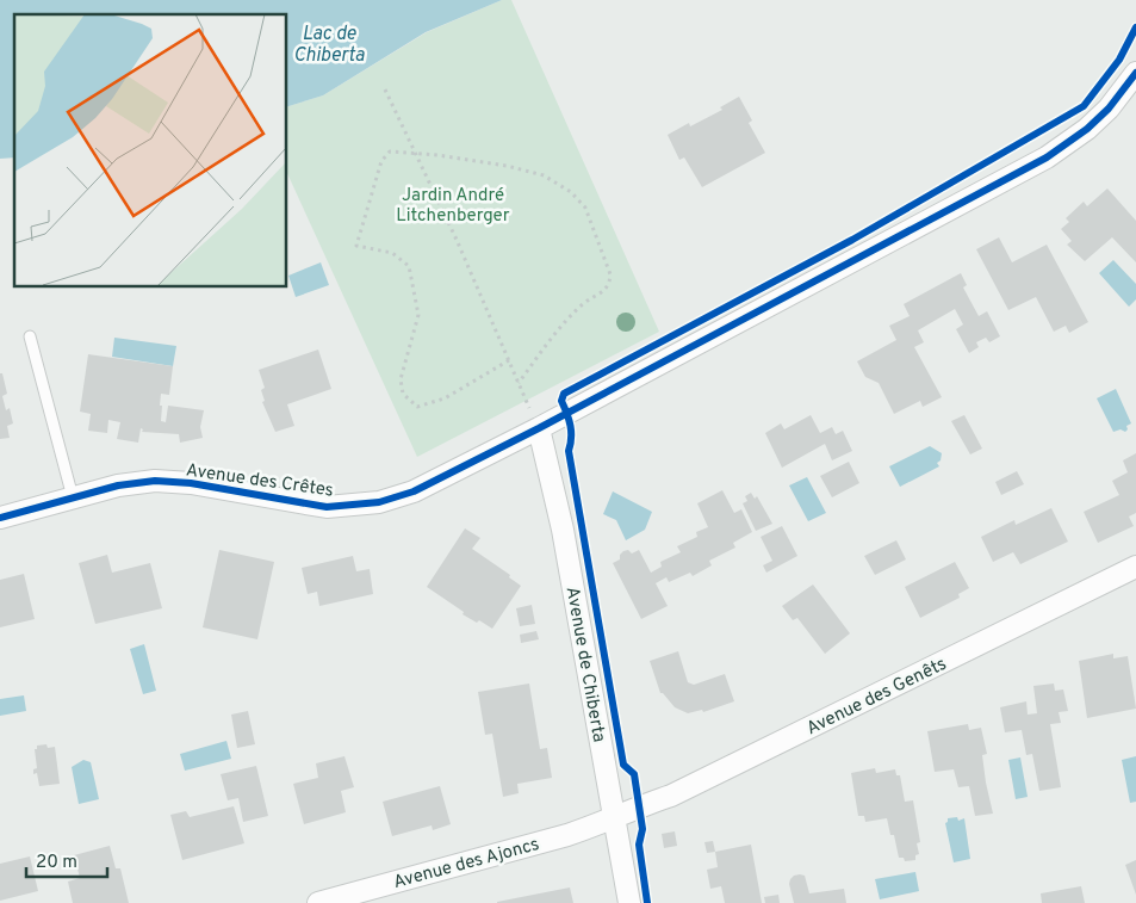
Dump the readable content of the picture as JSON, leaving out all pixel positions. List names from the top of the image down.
{
  "streets": {
    "street": [
      "Avenue des Crêtes",
      "Avenue de Chiberta",
      "Avenue des Genêts",
      "Avenue des Ajoncs"
    ]
  },
  "crossings": [
    ["Avenue des Crêtes", "Avenue de Chiberta"],
    ["Avenue de Chiberta", "Avenue des Genêts"],
    ["Avenue de Chiberta", "Avenue des Ajoncs"],
    ["Avenue des Genêts", "Avenue des Ajoncs"]
  ],
  "water": ["Lac de Chiberta"],
  "parks": ["Jardin André Litchenberger"],
  "scale_bar": "20 m"
}
